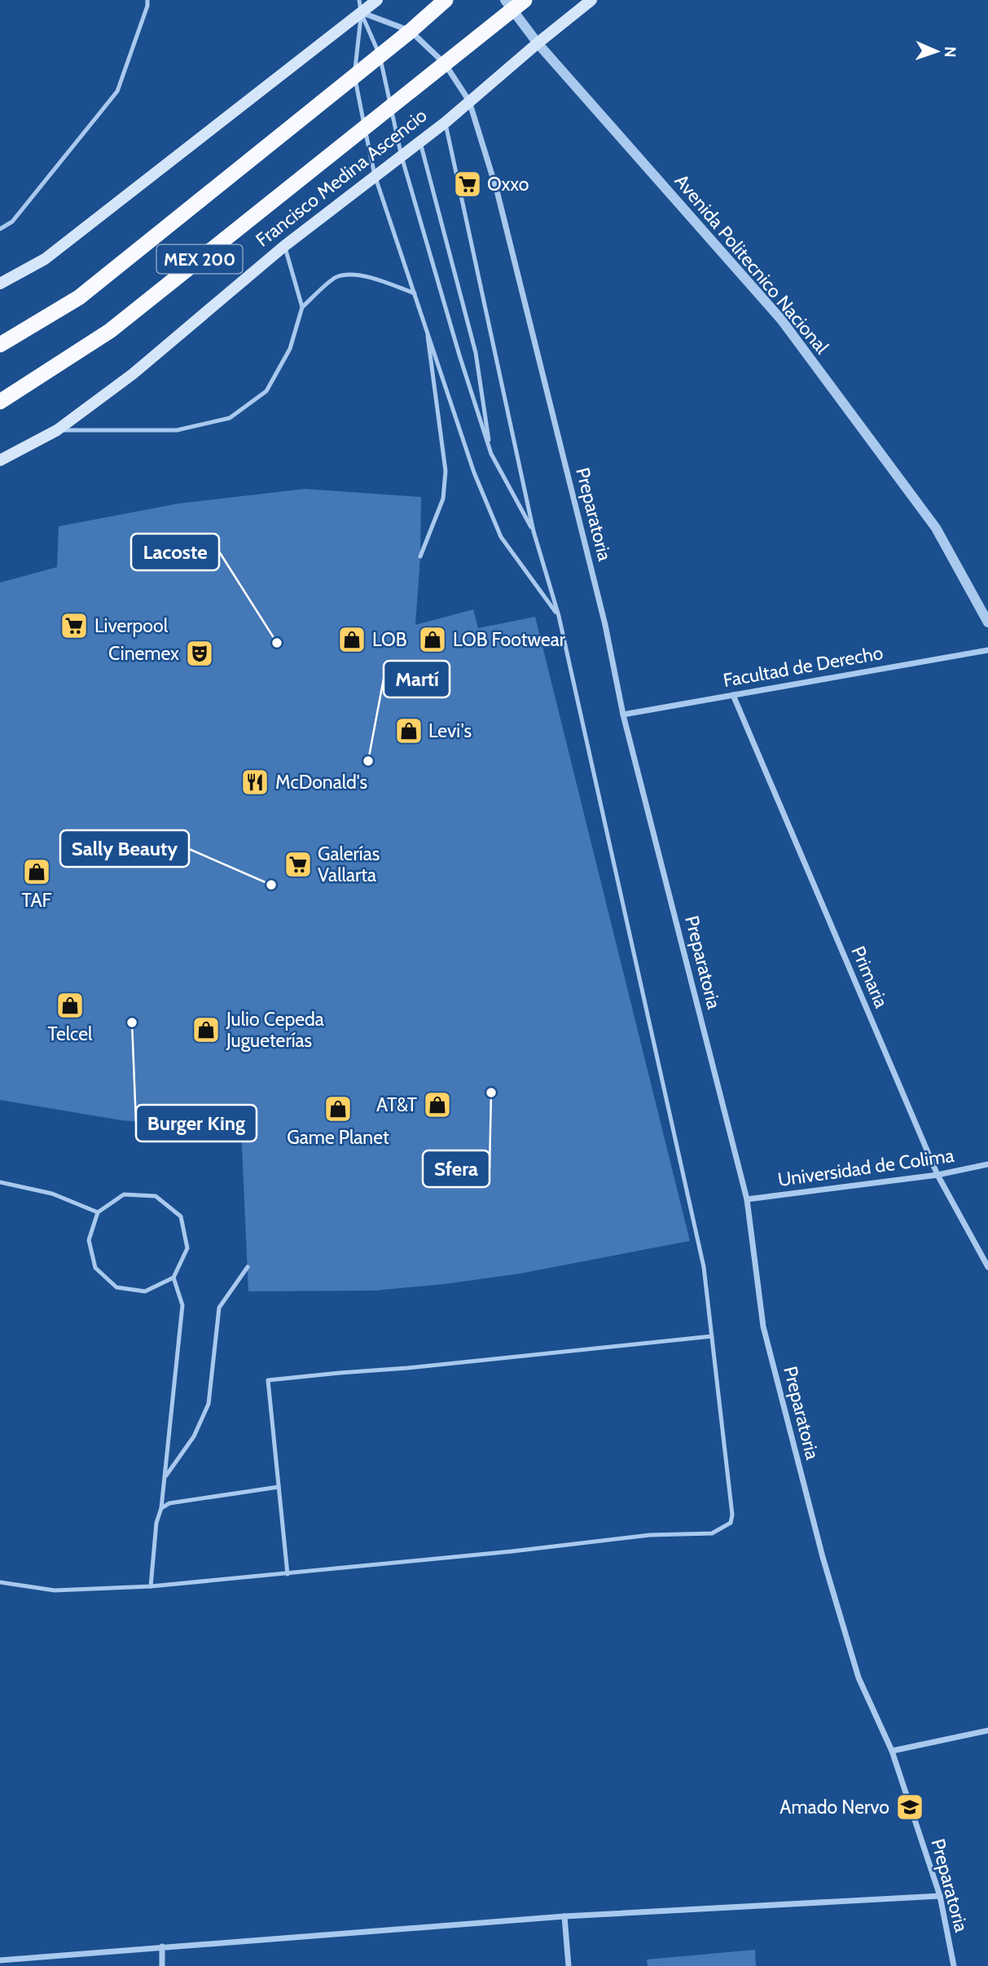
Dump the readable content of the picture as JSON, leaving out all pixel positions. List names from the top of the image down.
{
  "streets": {
    "highway": ["Francisco Medina Ascencio", "MEX 200"],
    "street": [
      "Avenida Politecnico Nacional",
      "Preparatoria",
      "Facultad de Derecho",
      "Primaria",
      "Universidad de Colima"
    ]
  },
  "crossings": [
    ["Francisco Medina Ascencio", "Avenida Politecnico Nacional"],
    ["Francisco Medina Ascencio", "Preparatoria"],
    ["MEX 200", "Preparatoria"],
    ["Preparatoria", "Facultad de Derecho"],
    ["Preparatoria", "Universidad de Colima"],
    ["Facultad de Derecho", "Primaria"],
    ["Primaria", "Universidad de Colima"]
  ],
  "places": {
    "supermarket": ["Oxxo", "Liverpool", "Galerías Vallarta"],
    "shop": [
      "LOB",
      "LOB Footwear",
      "Levi's",
      "TAF",
      "Telcel",
      "Julio Cepeda Jugueterías",
      "AT&T",
      "Game Planet"
    ],
    "other": [
      "Lacoste",
      "Martí",
      "Sally Beauty",
      "Burger King",
      "Sfera"
    ],
    "theatre": ["Cinemex"],
    "restaurant": ["McDonald's"],
    "school or university": ["Amado Nervo"]
  },
  "north": "right"
}
